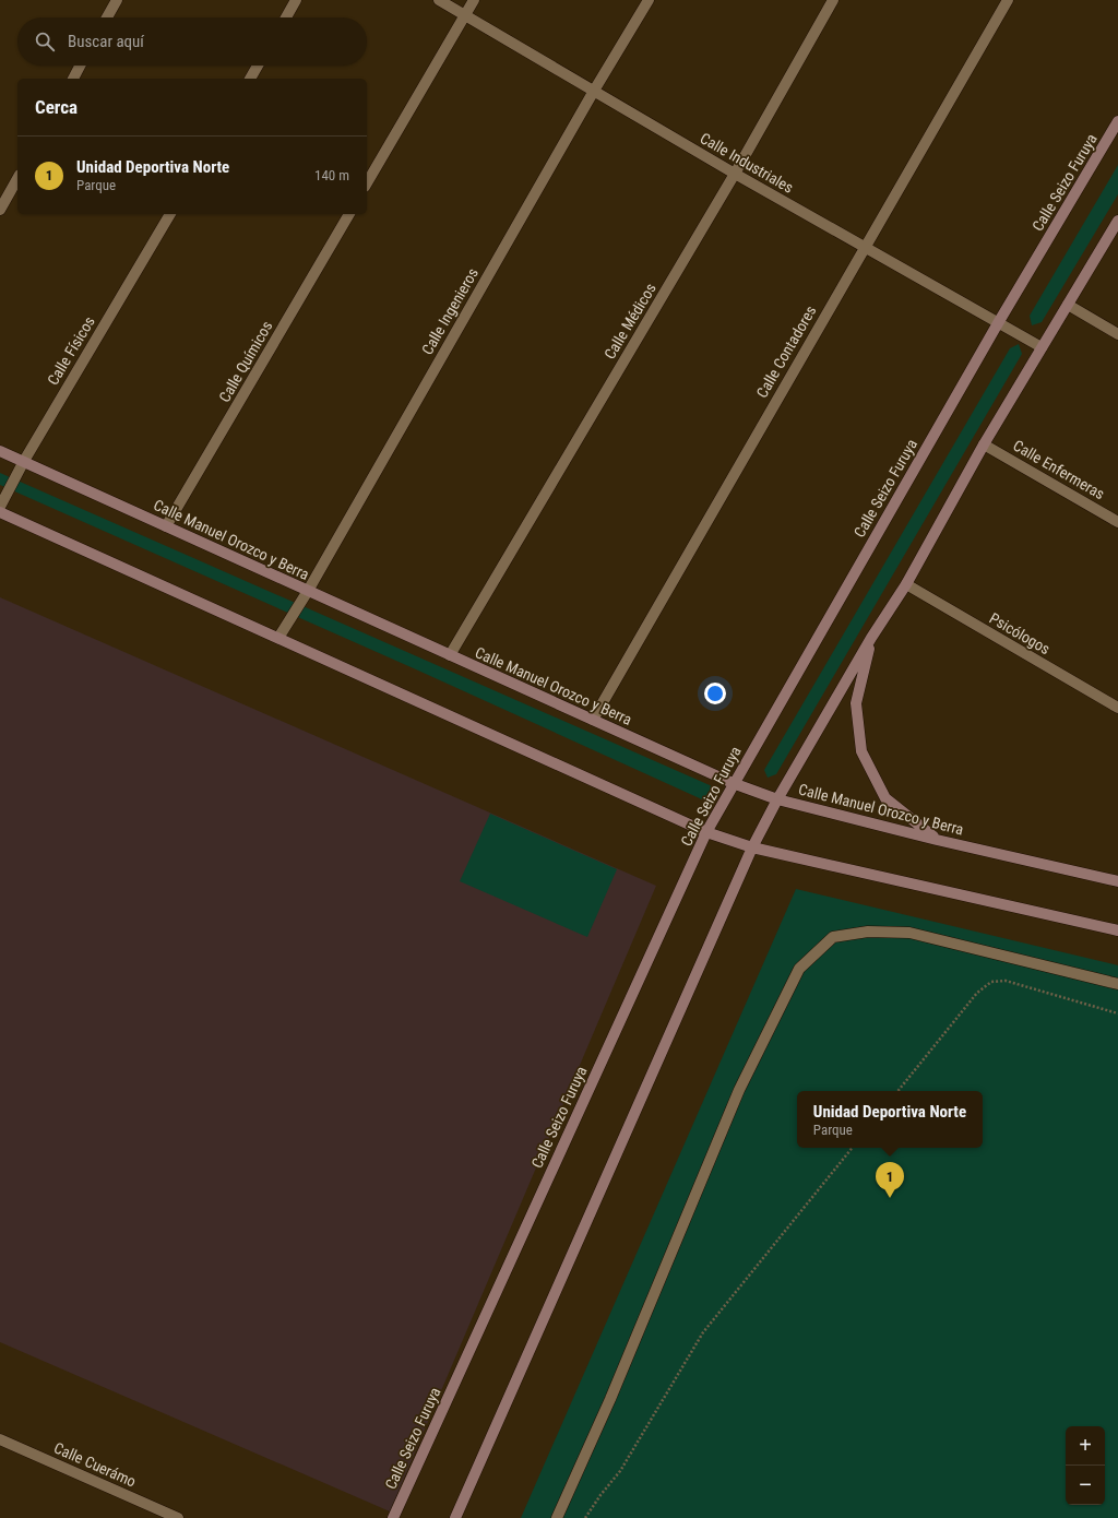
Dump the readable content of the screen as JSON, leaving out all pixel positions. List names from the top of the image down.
{
  "streets": {
    "street": [
      "Calle Industriales",
      "Calle Seizo Furuya",
      "Calle Ingenieros",
      "Calle Médicos",
      "Calle Físicos",
      "Calle Contadores",
      "Calle Químicos",
      "Calle Enfermeras",
      "Calle Manuel Orozco y Berra",
      "Psicólogos",
      "Calle Cuerámo"
    ]
  },
  "crossings": [
    ["Calle Industriales", "Calle Seizo Furuya"],
    ["Calle Industriales", "Calle Ingenieros"],
    ["Calle Industriales", "Calle Médicos"],
    ["Calle Industriales", "Calle Contadores"],
    ["Calle Seizo Furuya", "Calle Manuel Orozco y Berra"],
    ["Calle Ingenieros", "Calle Manuel Orozco y Berra"],
    ["Calle Médicos", "Calle Manuel Orozco y Berra"],
    ["Calle Físicos", "Calle Manuel Orozco y Berra"],
    ["Calle Contadores", "Calle Manuel Orozco y Berra"],
    ["Calle Químicos", "Calle Manuel Orozco y Berra"]
  ],
  "page": {
    "search": "Buscar aquí",
    "heading": "Cerca",
    "list": [
      {
        "mark": "1",
        "name": "Unidad Deportiva Norte",
        "note": "Parque",
        "value": "140 m"
      }
    ],
    "popup": ["Unidad Deportiva Norte", "Parque"],
    "pins": "1",
    "map_buttons": ["+", "−"]
  }
}
